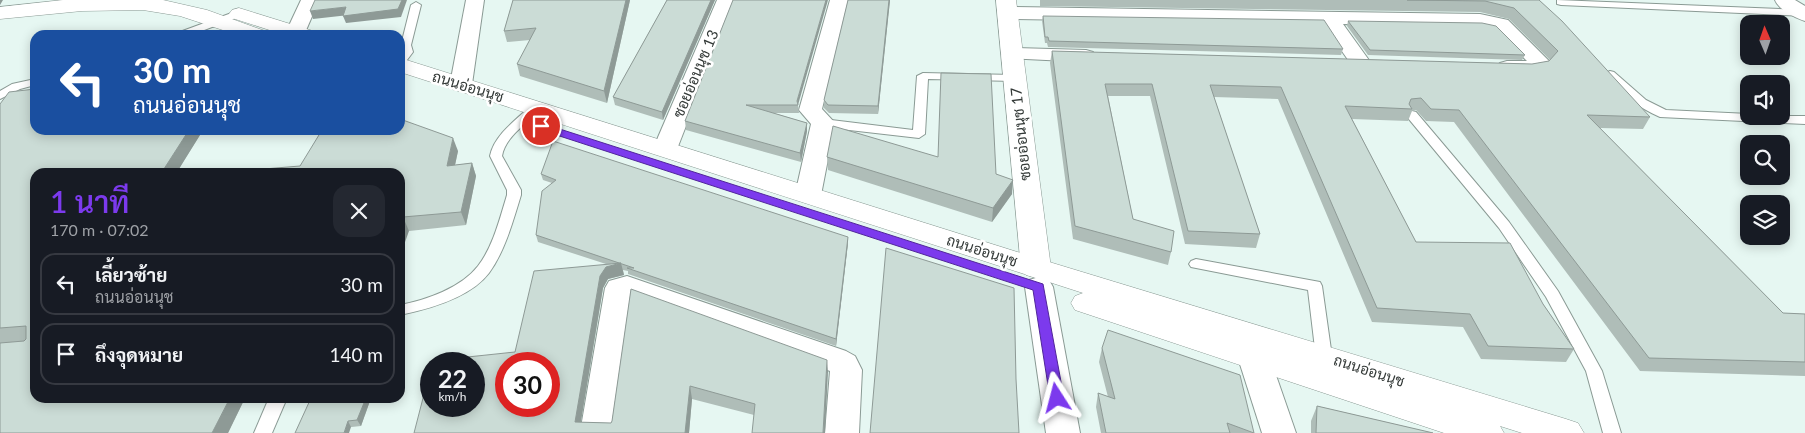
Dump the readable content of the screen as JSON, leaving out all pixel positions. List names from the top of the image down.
{
  "streets": {
    "main road": ["ถนนอ่อนนุช", "ซอยอ่อนนุช 17"],
    "street": ["ซอยอ่อนนุช 13"]
  },
  "crossings": [
    ["ซอยอ่อนนุช 13", "ถนนอ่อนนุช"],
    ["ถนนอ่อนนุช", "ซอยอ่อนนุช 17"]
  ],
  "north": "top",
  "page": {
    "turn": ["30 m", "ถนนอ่อนนุช"],
    "heading": ["1 นาที", "170 m · 07:02"],
    "list": [
      {
        "name": "เลี้ยวซ้าย",
        "note": "ถนนอ่อนนุช",
        "value": "30 m"
      },
      {
        "name": "ถึงจุดหมาย",
        "value": "140 m"
      }
    ],
    "speed": "22 km/h",
    "limit": "30"
  }
}
